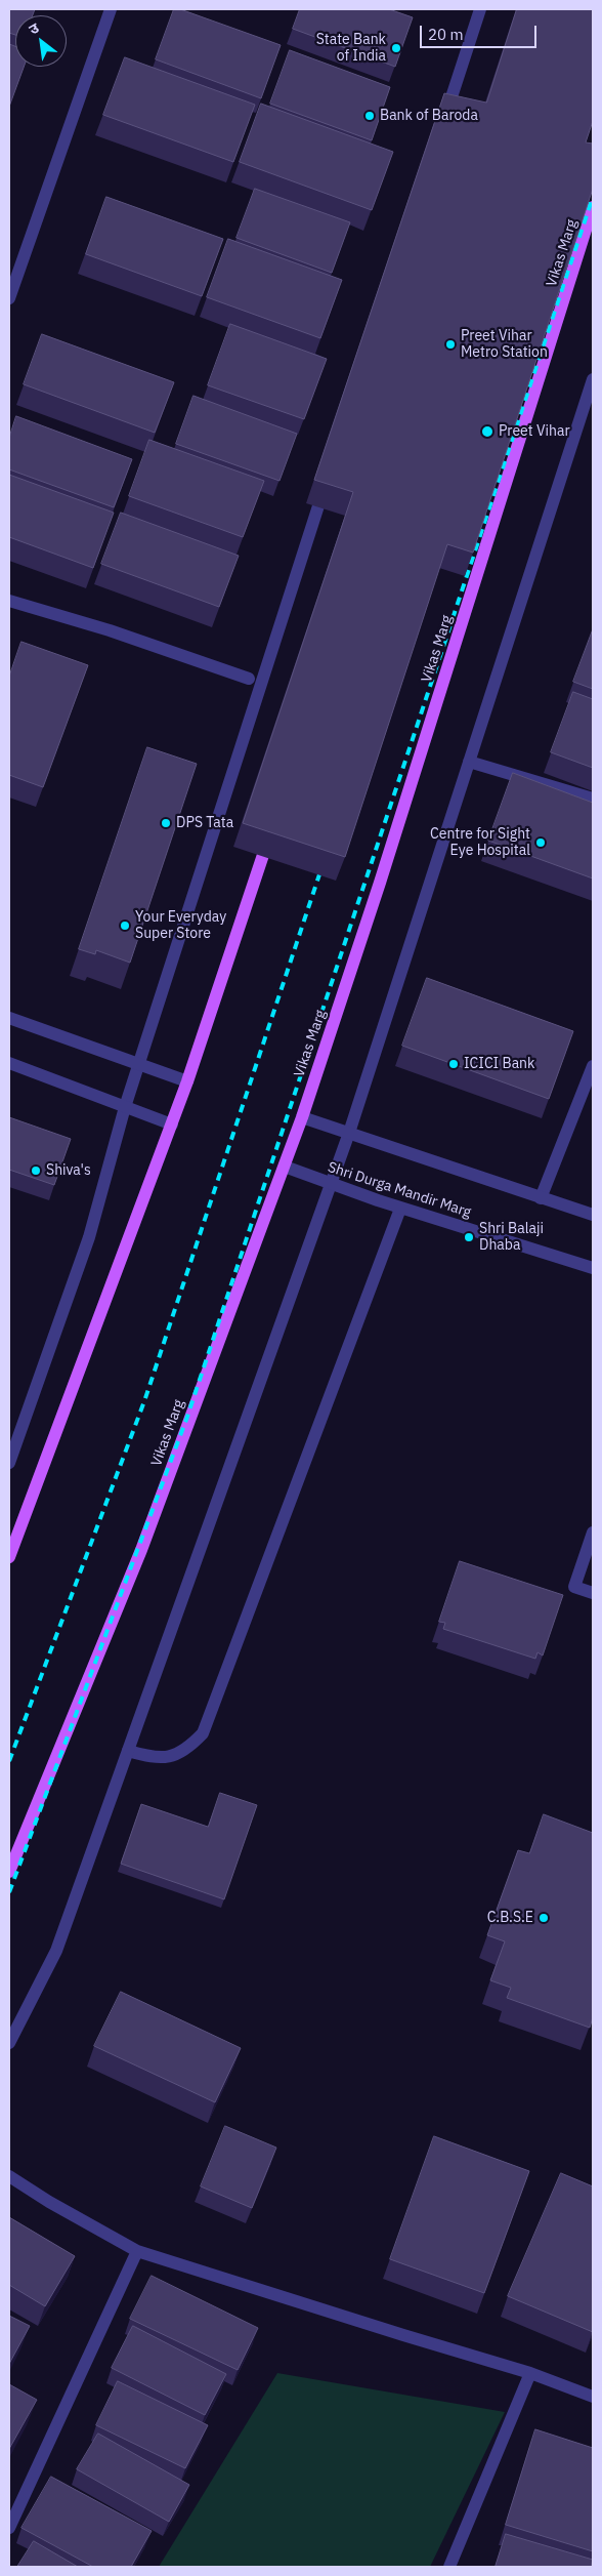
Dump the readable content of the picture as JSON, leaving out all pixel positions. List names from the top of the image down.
{
  "streets": {
    "main road": ["Vikas Marg"],
    "street": ["Shri Durga Mandir Marg"]
  },
  "crossings": [
    ["Vikas Marg", "Shri Durga Mandir Marg"]
  ],
  "places": [
    "State Bank of India",
    "Bank of Baroda",
    "Preet Vihar Metro Station",
    "Preet Vihar",
    "DPS Tata",
    "Centre for Sight Eye Hospital",
    "Your Everyday Super Store",
    "ICICI Bank",
    "Shiva's",
    "Shri Balaji Dhaba",
    "C.B.S.E"
  ],
  "scale_bar": "20 m",
  "north": "top left"
}
